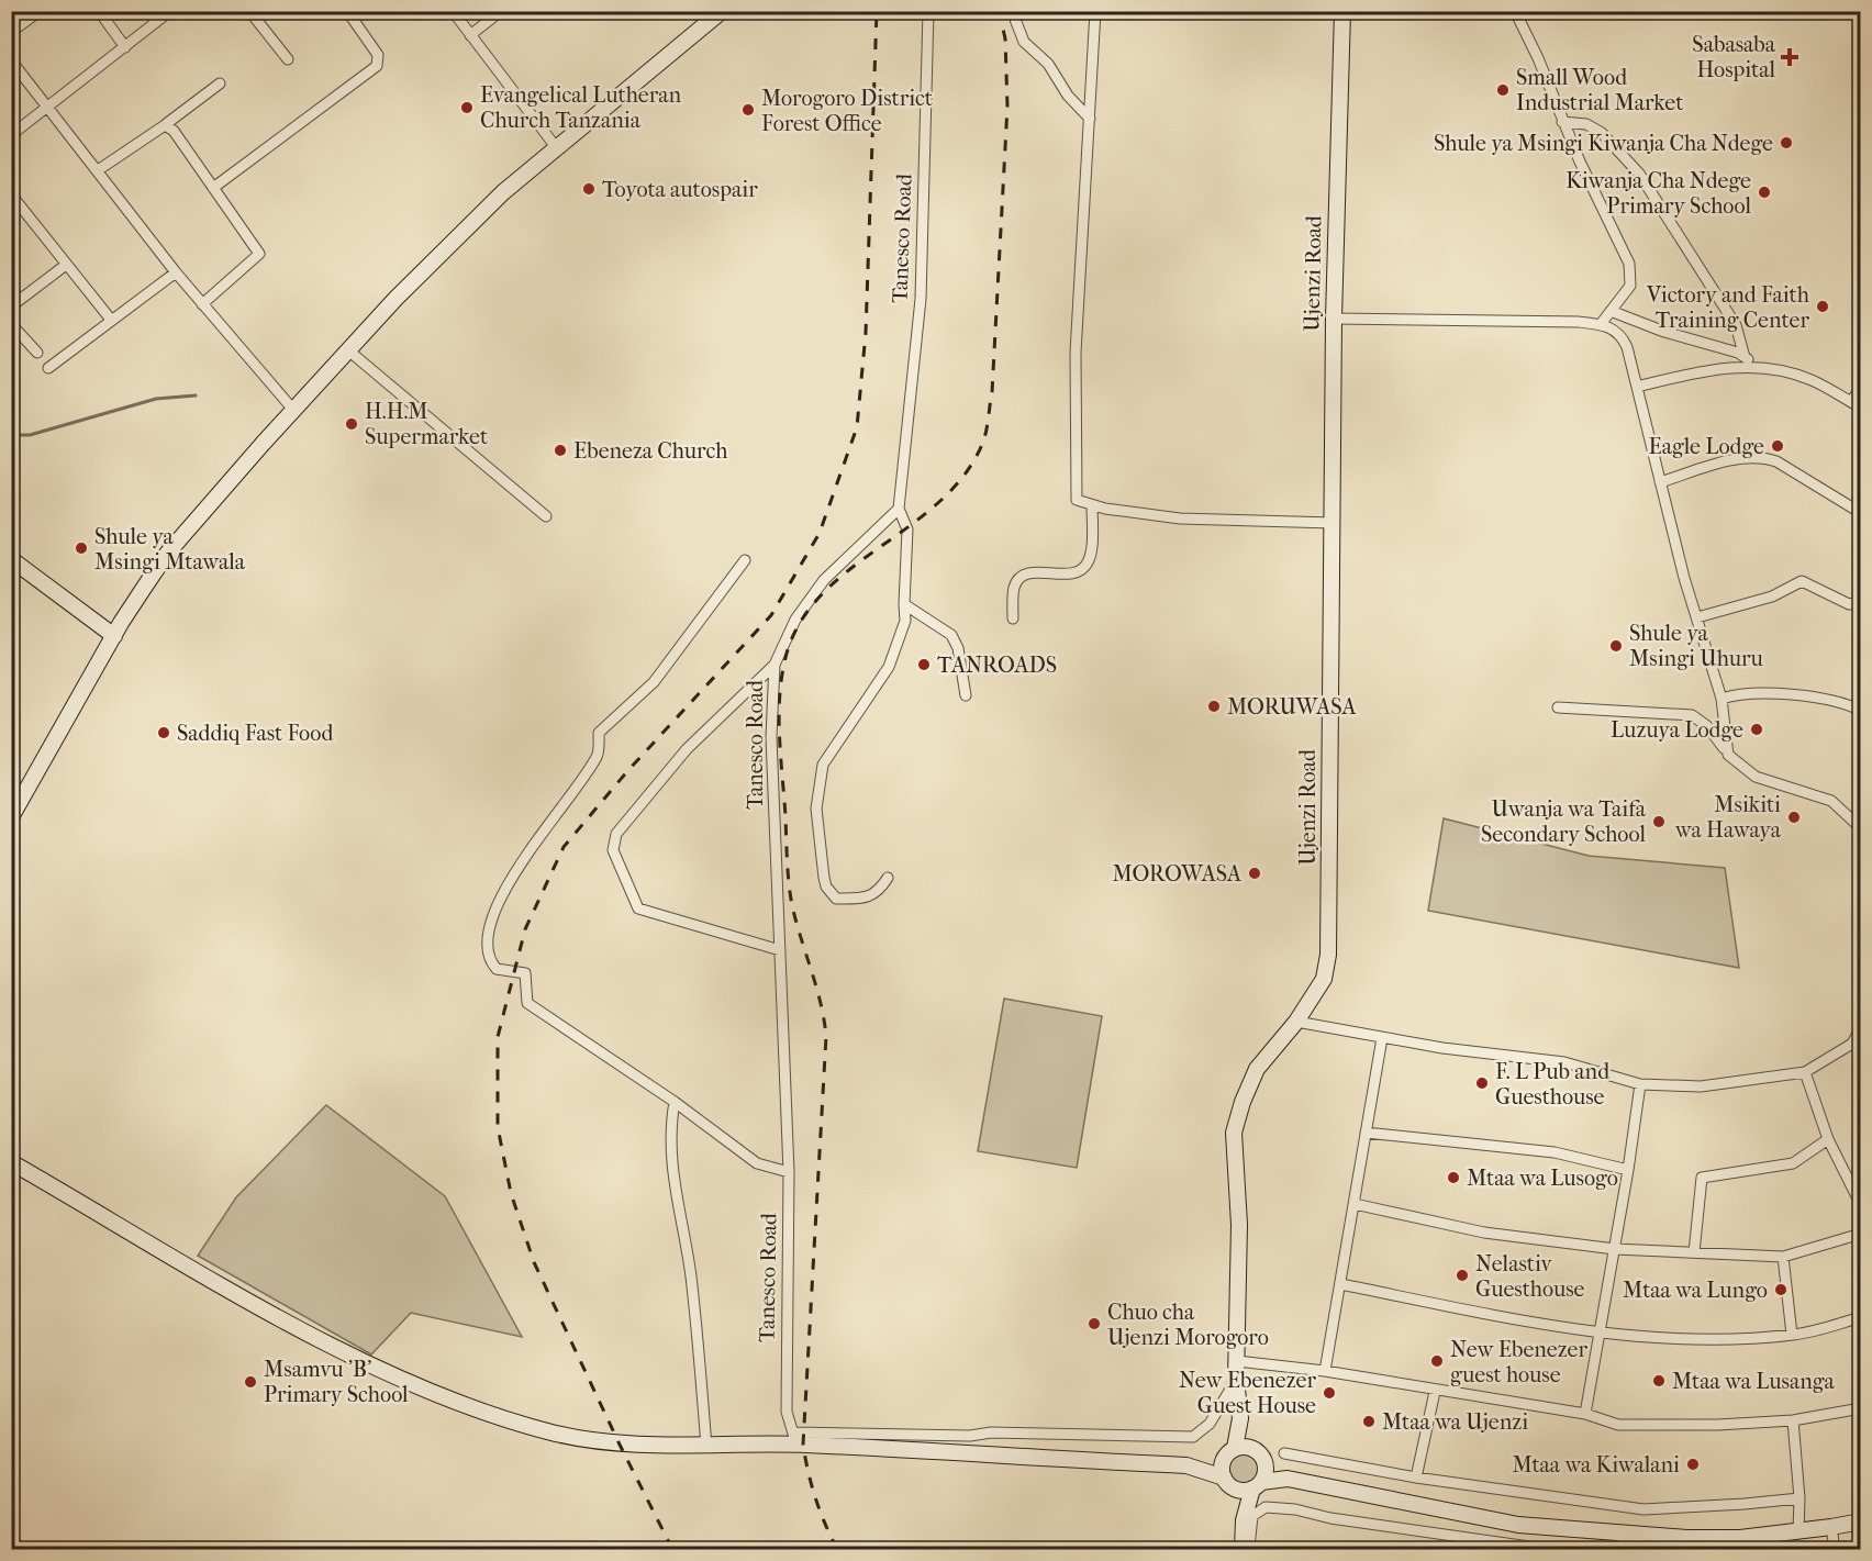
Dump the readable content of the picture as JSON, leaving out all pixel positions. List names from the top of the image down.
{
  "streets": {
    "street": ["Tanesco Road", "Ujenzi Road"]
  },
  "places": {
    "health": ["Sabasaba Hospital"],
    "other": [
      "Small Wood Industrial Market",
      "Evangelical Lutheran Church Tanzania",
      "Morogoro District Forest Office",
      "Shule ya Msingi Kiwanja Cha Ndege",
      "Toyota autospair",
      "Kiwanja Cha Ndege Primary School",
      "Victory and Faith Training Center",
      "H.H.M Supermarket",
      "Eagle Lodge",
      "Ebeneza Church",
      "Shule ya Msingi Mtawala",
      "Shule ya Msingi Uhuru",
      "TANROADS",
      "MORUWASA",
      "Luzuya Lodge",
      "Saddiq Fast Food",
      "Msikiti wa Hawaya",
      "Uwanja wa Taifa Secondary School",
      "MOROWASA",
      "F. L Pub and Guesthouse",
      "Mtaa wa Lusogo",
      "Nelastiv Guesthouse",
      "Mtaa wa Lungo",
      "Chuo cha Ujenzi Morogoro",
      "New Ebenezer guest house",
      "Mtaa wa Lusanga",
      "Msamvu 'B' Primary School",
      "New Ebenezer Guest House",
      "Mtaa wa Ujenzi",
      "Mtaa wa Kiwalani"
    ]
  }
}
